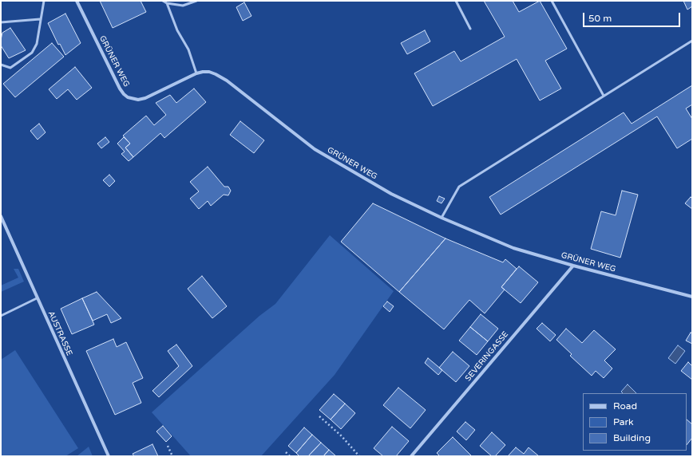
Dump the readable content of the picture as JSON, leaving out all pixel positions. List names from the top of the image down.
{
  "streets": {
    "street": ["GRÜNER WEG", "AUSTRASSE", "SEVERINGASSE"]
  },
  "crossings": [
    ["GRÜNER WEG", "SEVERINGASSE"]
  ],
  "legend": ["Road", "Park", "Building"],
  "scale_bar": "50 m"
}
